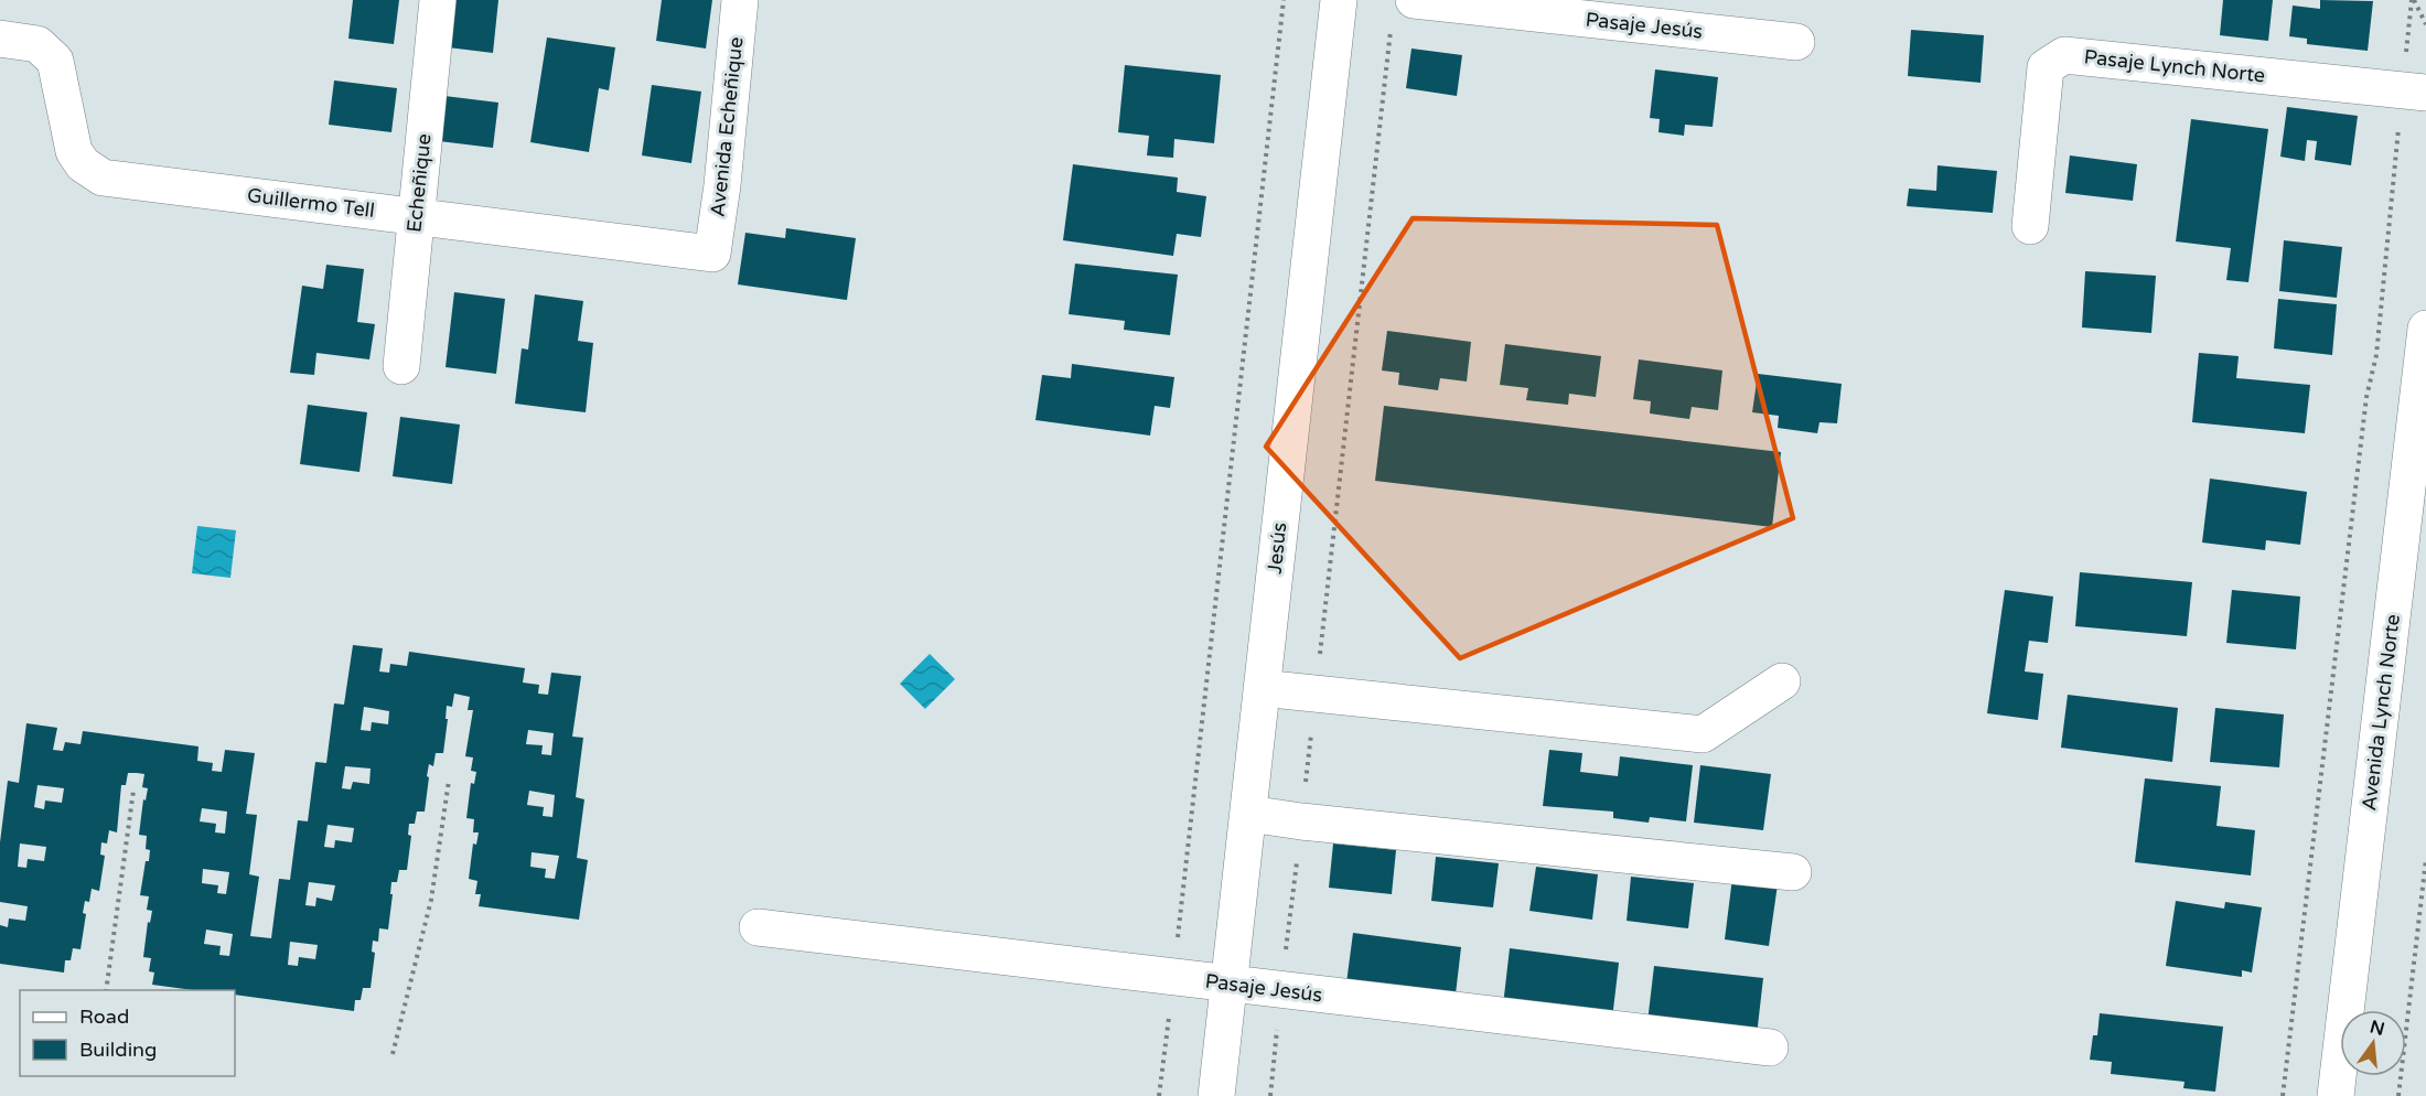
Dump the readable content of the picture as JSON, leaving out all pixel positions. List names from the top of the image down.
{
  "streets": {
    "street": [
      "Pasaje Jesús",
      "Pasaje Lynch Norte",
      "Avenida Echeñique",
      "Echeñique",
      "Guillermo Tell",
      "Jesús",
      "Avenida Lynch Norte"
    ]
  },
  "crossings": [
    ["Pasaje Jesús", "Jesús"],
    ["Avenida Echeñique", "Guillermo Tell"],
    ["Echeñique", "Guillermo Tell"]
  ],
  "legend": ["Road", "Building"],
  "north": "top"
}
